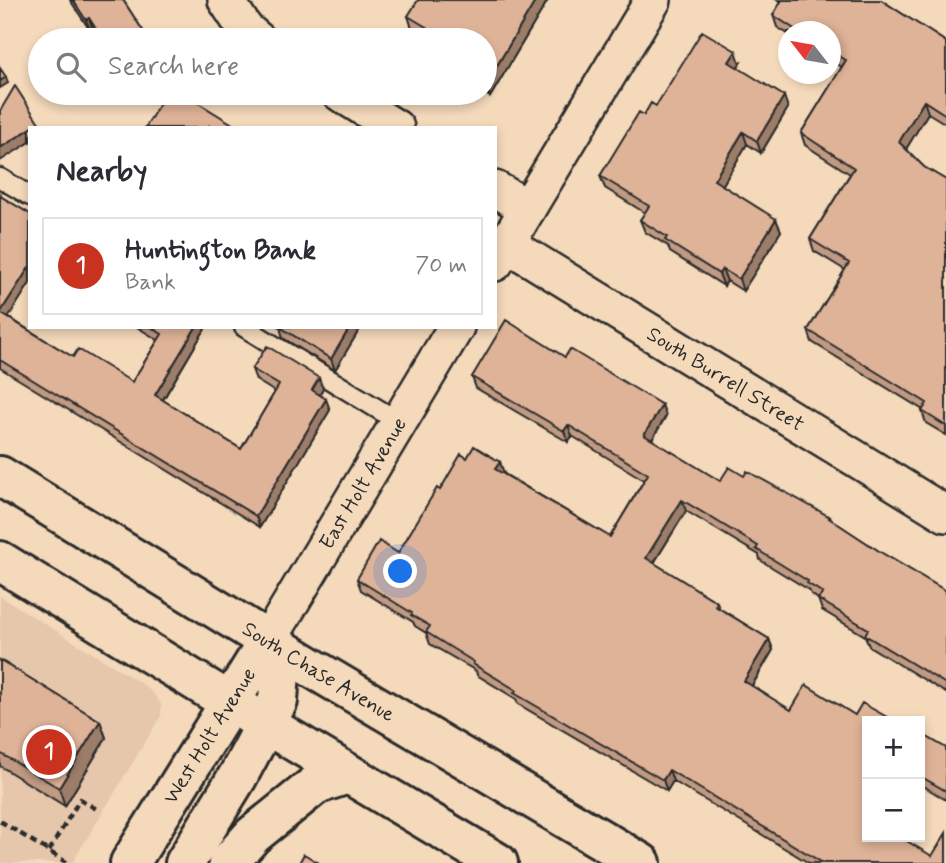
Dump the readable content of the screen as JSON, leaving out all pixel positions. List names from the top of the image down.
{
  "streets": {
    "main road": ["South Chase Avenue", "West Holt Avenue"],
    "street": ["South Burrell Street", "East Holt Avenue"]
  },
  "crossings": [
    ["East Holt Avenue", "South Chase Avenue"],
    ["East Holt Avenue", "West Holt Avenue"],
    ["South Chase Avenue", "West Holt Avenue"]
  ],
  "north": "top left",
  "page": {
    "search": "Search here",
    "heading": "Nearby",
    "list": [
      {
        "mark": "1",
        "name": "Huntington Bank",
        "note": "Bank",
        "value": "70 m"
      }
    ],
    "map_buttons": ["+", "−"],
    "pins": "1"
  }
}
